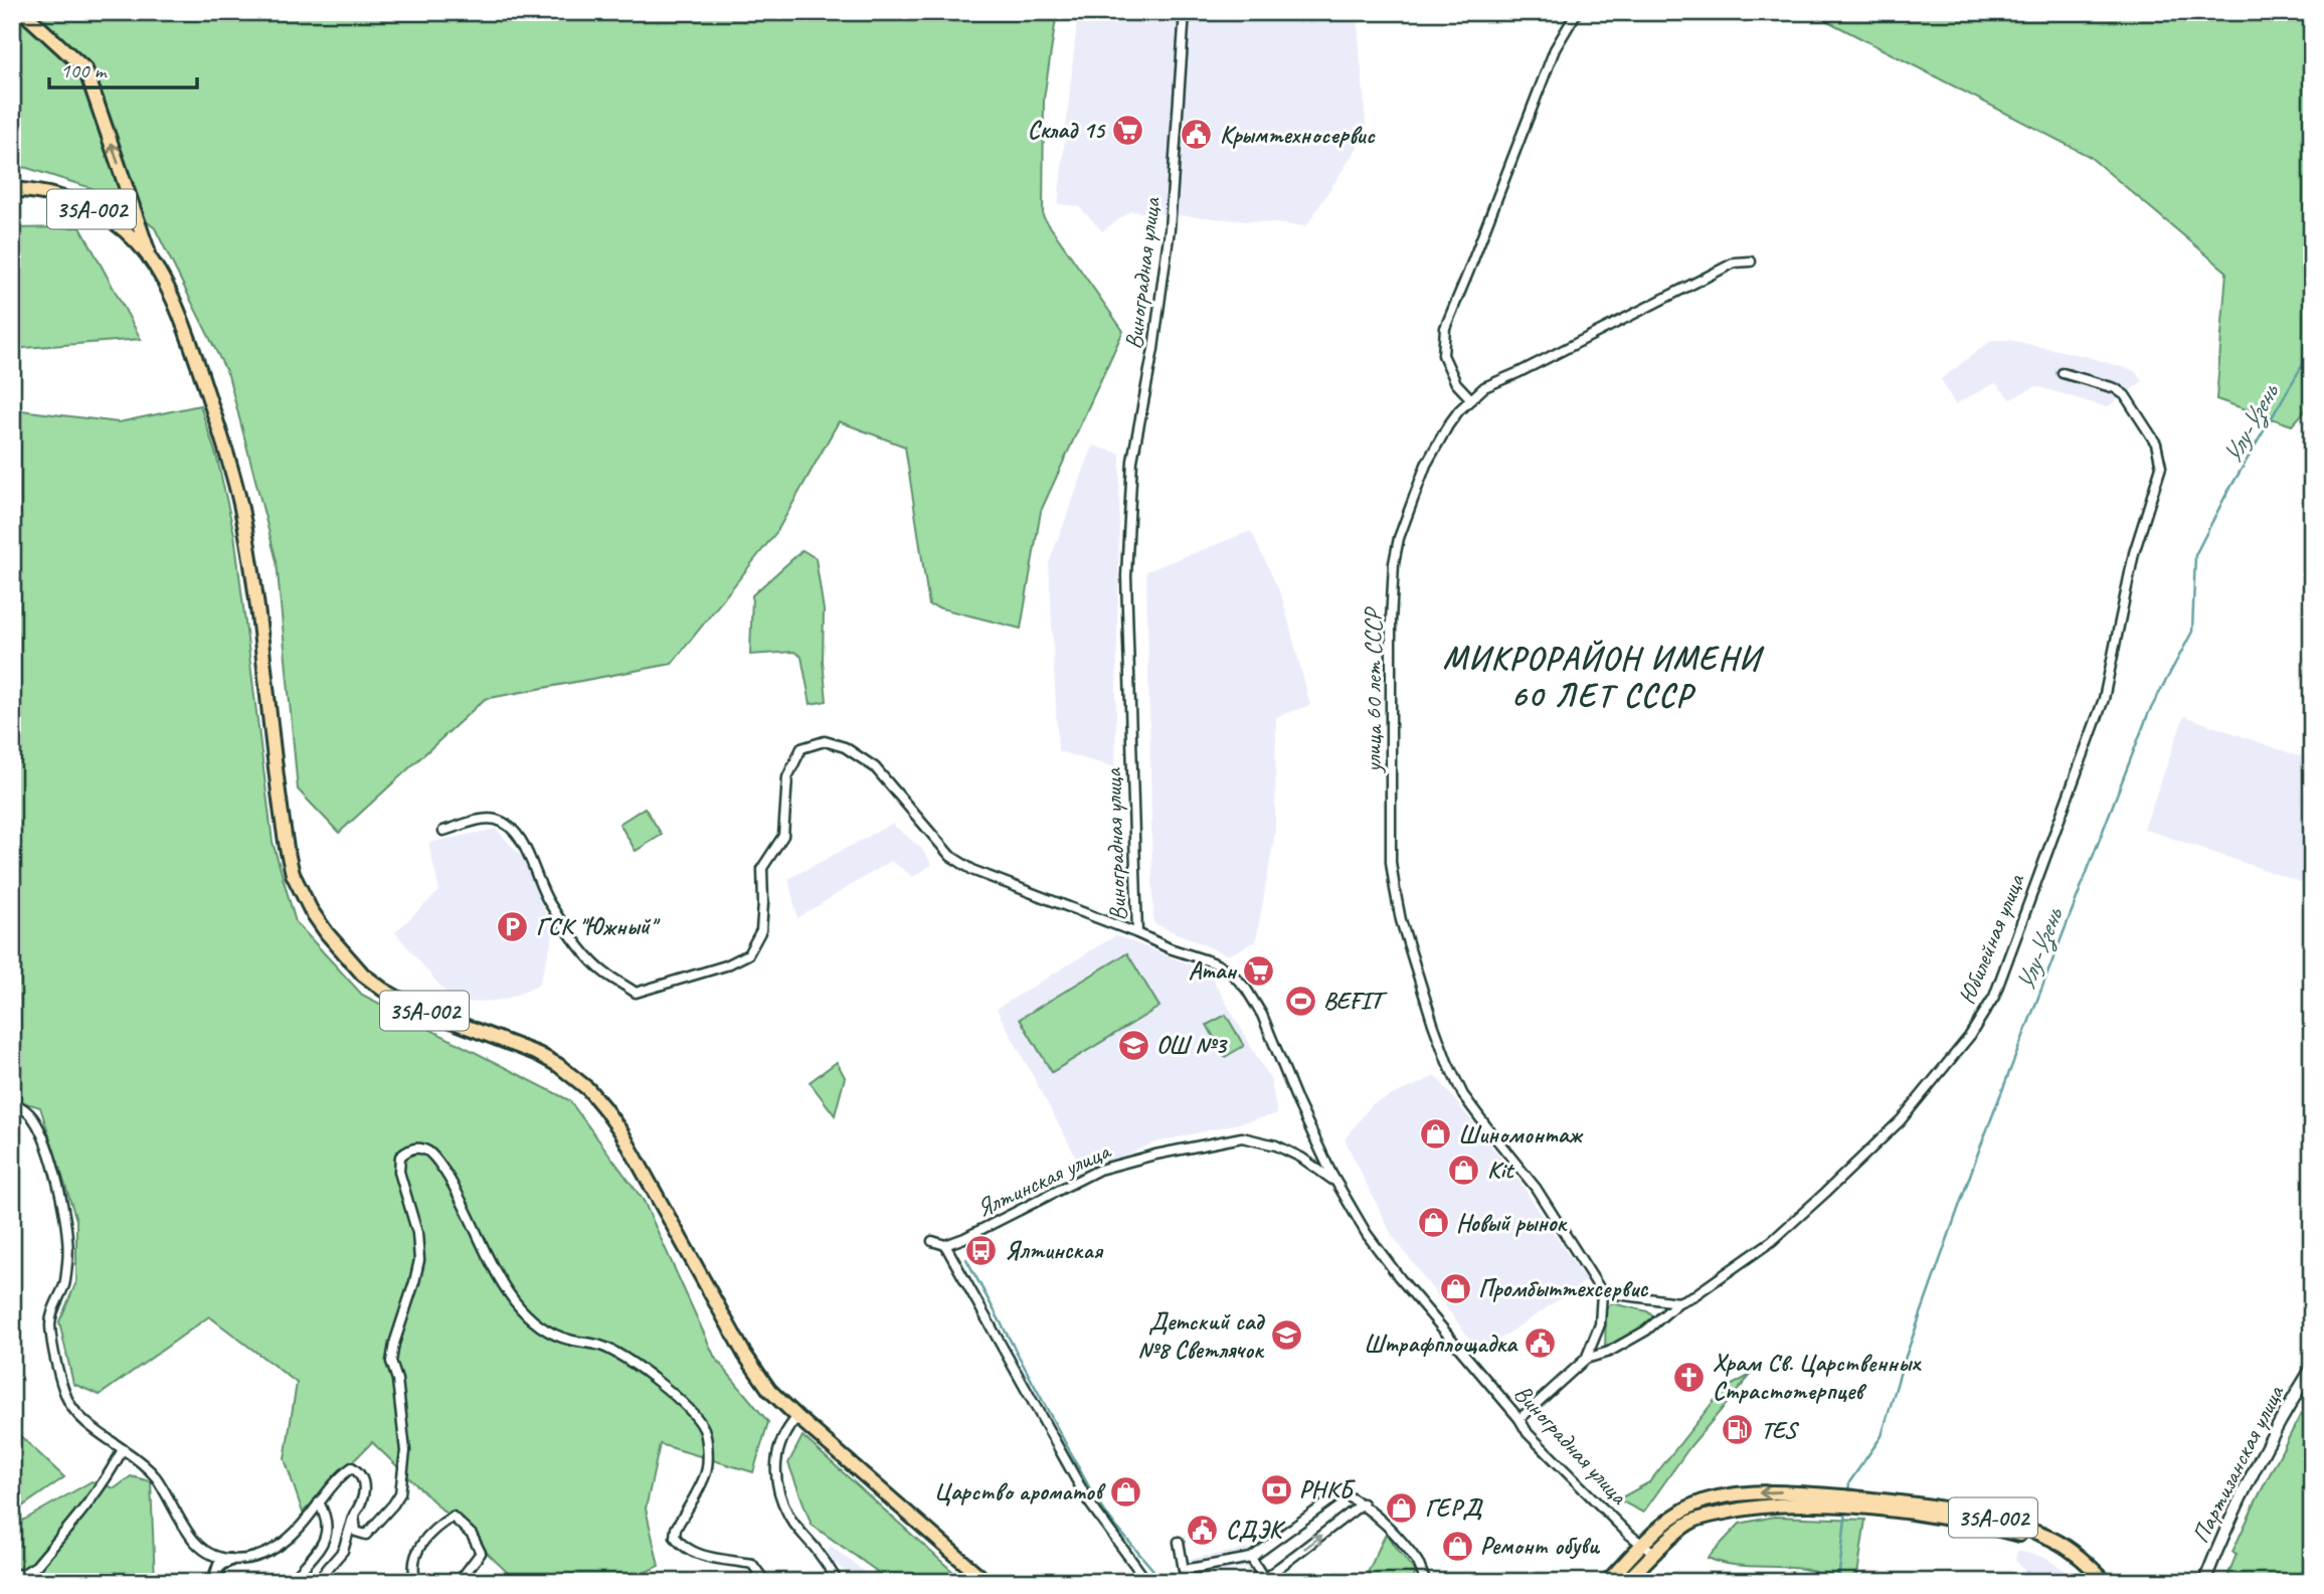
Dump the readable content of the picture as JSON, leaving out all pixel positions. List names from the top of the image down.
{
  "streets": {
    "highway": ["35А-002"],
    "street": [
      "Виноградная улица",
      "улица 60 лет СССР",
      "Юбилейная улица",
      "Ялтинская улица",
      "Партизанская улица"
    ]
  },
  "crossings": [
    ["35А-002", "Виноградная улица"],
    ["Виноградная улица", "Юбилейная улица"],
    ["Виноградная улица", "Ялтинская улица"]
  ],
  "districts": ["МИКРОРАЙОН ИМЕНИ 60 ЛЕТ СССР"],
  "water": ["Улу-Узень"],
  "places": {
    "supermarket": ["Склад 15", "Атан"],
    "public building": ["Крымтехносервис", "Штрафплощадка", "СДЭК"],
    "parking": ["ГСК \"Южный\""],
    "sports": ["BEFIT"],
    "school or university": ["ОШ №3", "Детский сад №8 Светлячок"],
    "shop": [
      "Шиномонтаж",
      "Kit",
      "Новый рынок",
      "Промбыттехсервис",
      "Царство ароматов",
      "ГЕРД",
      "Ремонт обуви"
    ],
    "bus stop": ["Ялтинская"],
    "church": ["Храм Св. Царственных Страстотерпцев"],
    "fuel station": ["TES"],
    "bank": ["РНКБ"]
  },
  "scale_bar": "100 m"
}
